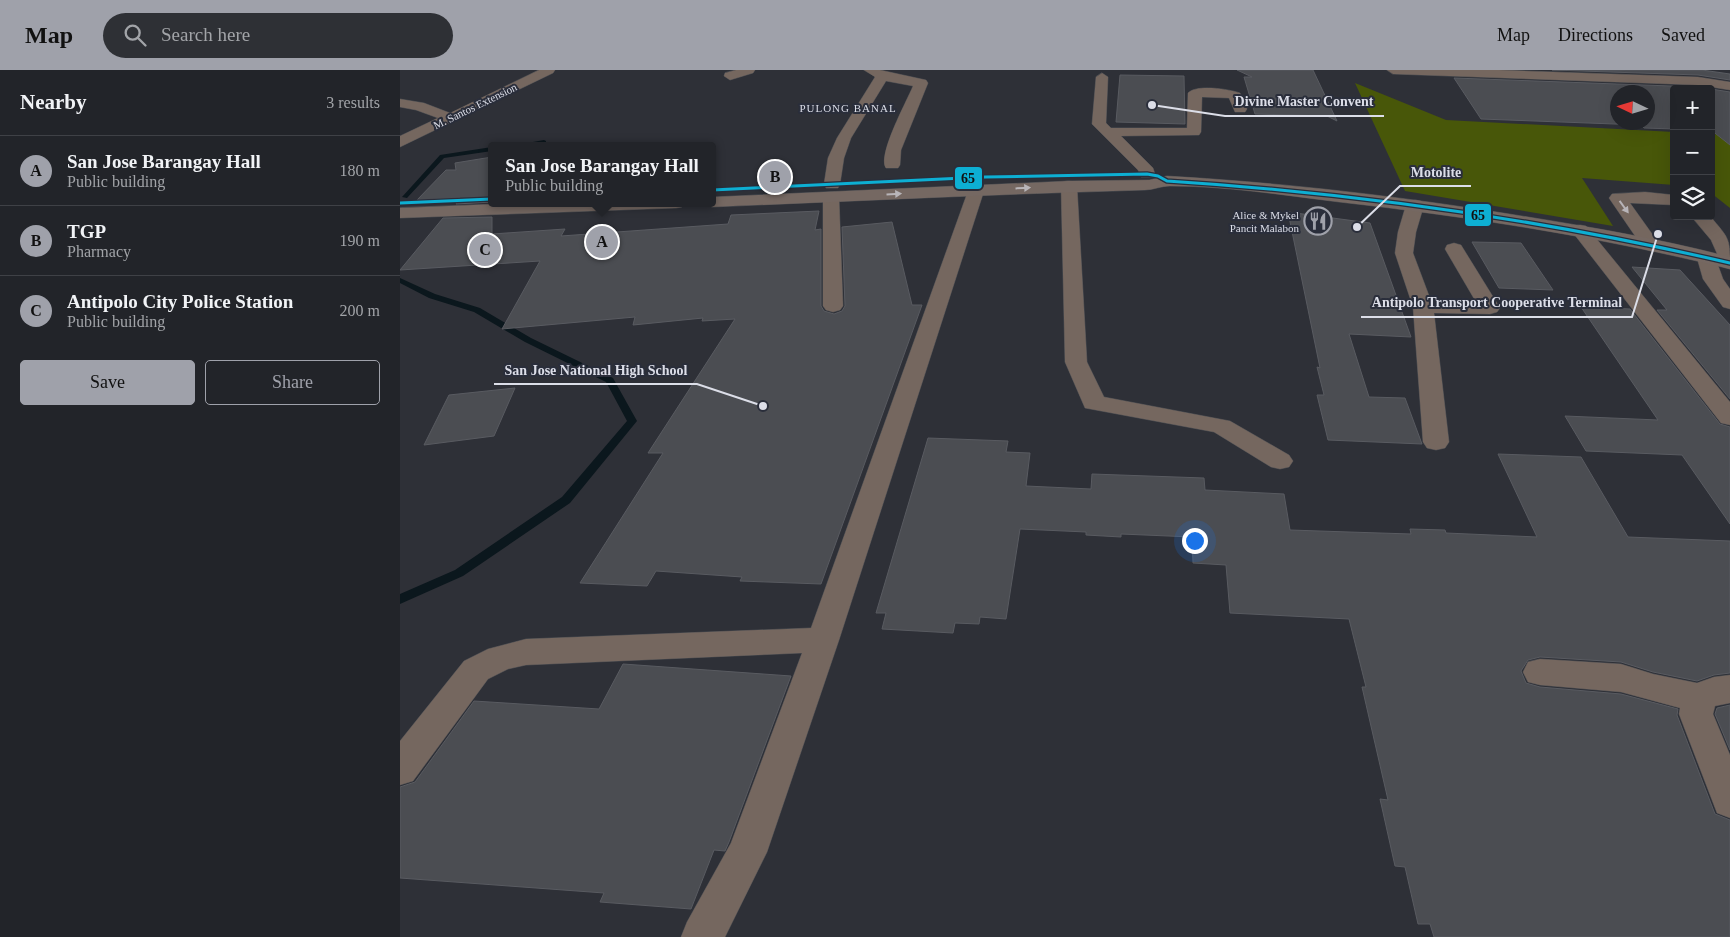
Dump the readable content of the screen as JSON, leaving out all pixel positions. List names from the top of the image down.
{
  "streets": {
    "street": ["M. Santos Extension"]
  },
  "districts": ["PULONG BANAL"],
  "places": {
    "other": [
      "Divine Master Convent",
      "Motolite",
      "Antipolo Transport Cooperative Terminal",
      "San Jose National High School"
    ],
    "restaurant": ["Alice & Mykel Pancit Malabon"]
  },
  "lines": ["transit line 65"],
  "north": "left",
  "page": {
    "header": "Map",
    "search": "Search here",
    "nav": ["Map", "Directions", "Saved"],
    "heading": ["Nearby", "3 results"],
    "map_buttons": ["+", "−"],
    "list": [
      {
        "mark": "A",
        "name": "San Jose Barangay Hall",
        "note": "Public building",
        "value": "180 m"
      },
      {
        "mark": "B",
        "name": "TGP",
        "note": "Pharmacy",
        "value": "190 m"
      },
      {
        "mark": "C",
        "name": "Antipolo City Police Station",
        "note": "Public building",
        "value": "200 m"
      }
    ],
    "popup": ["San Jose Barangay Hall", "Public building"],
    "pins": ["B", "A", "C"],
    "buttons": ["Save", "Share"]
  }
}
